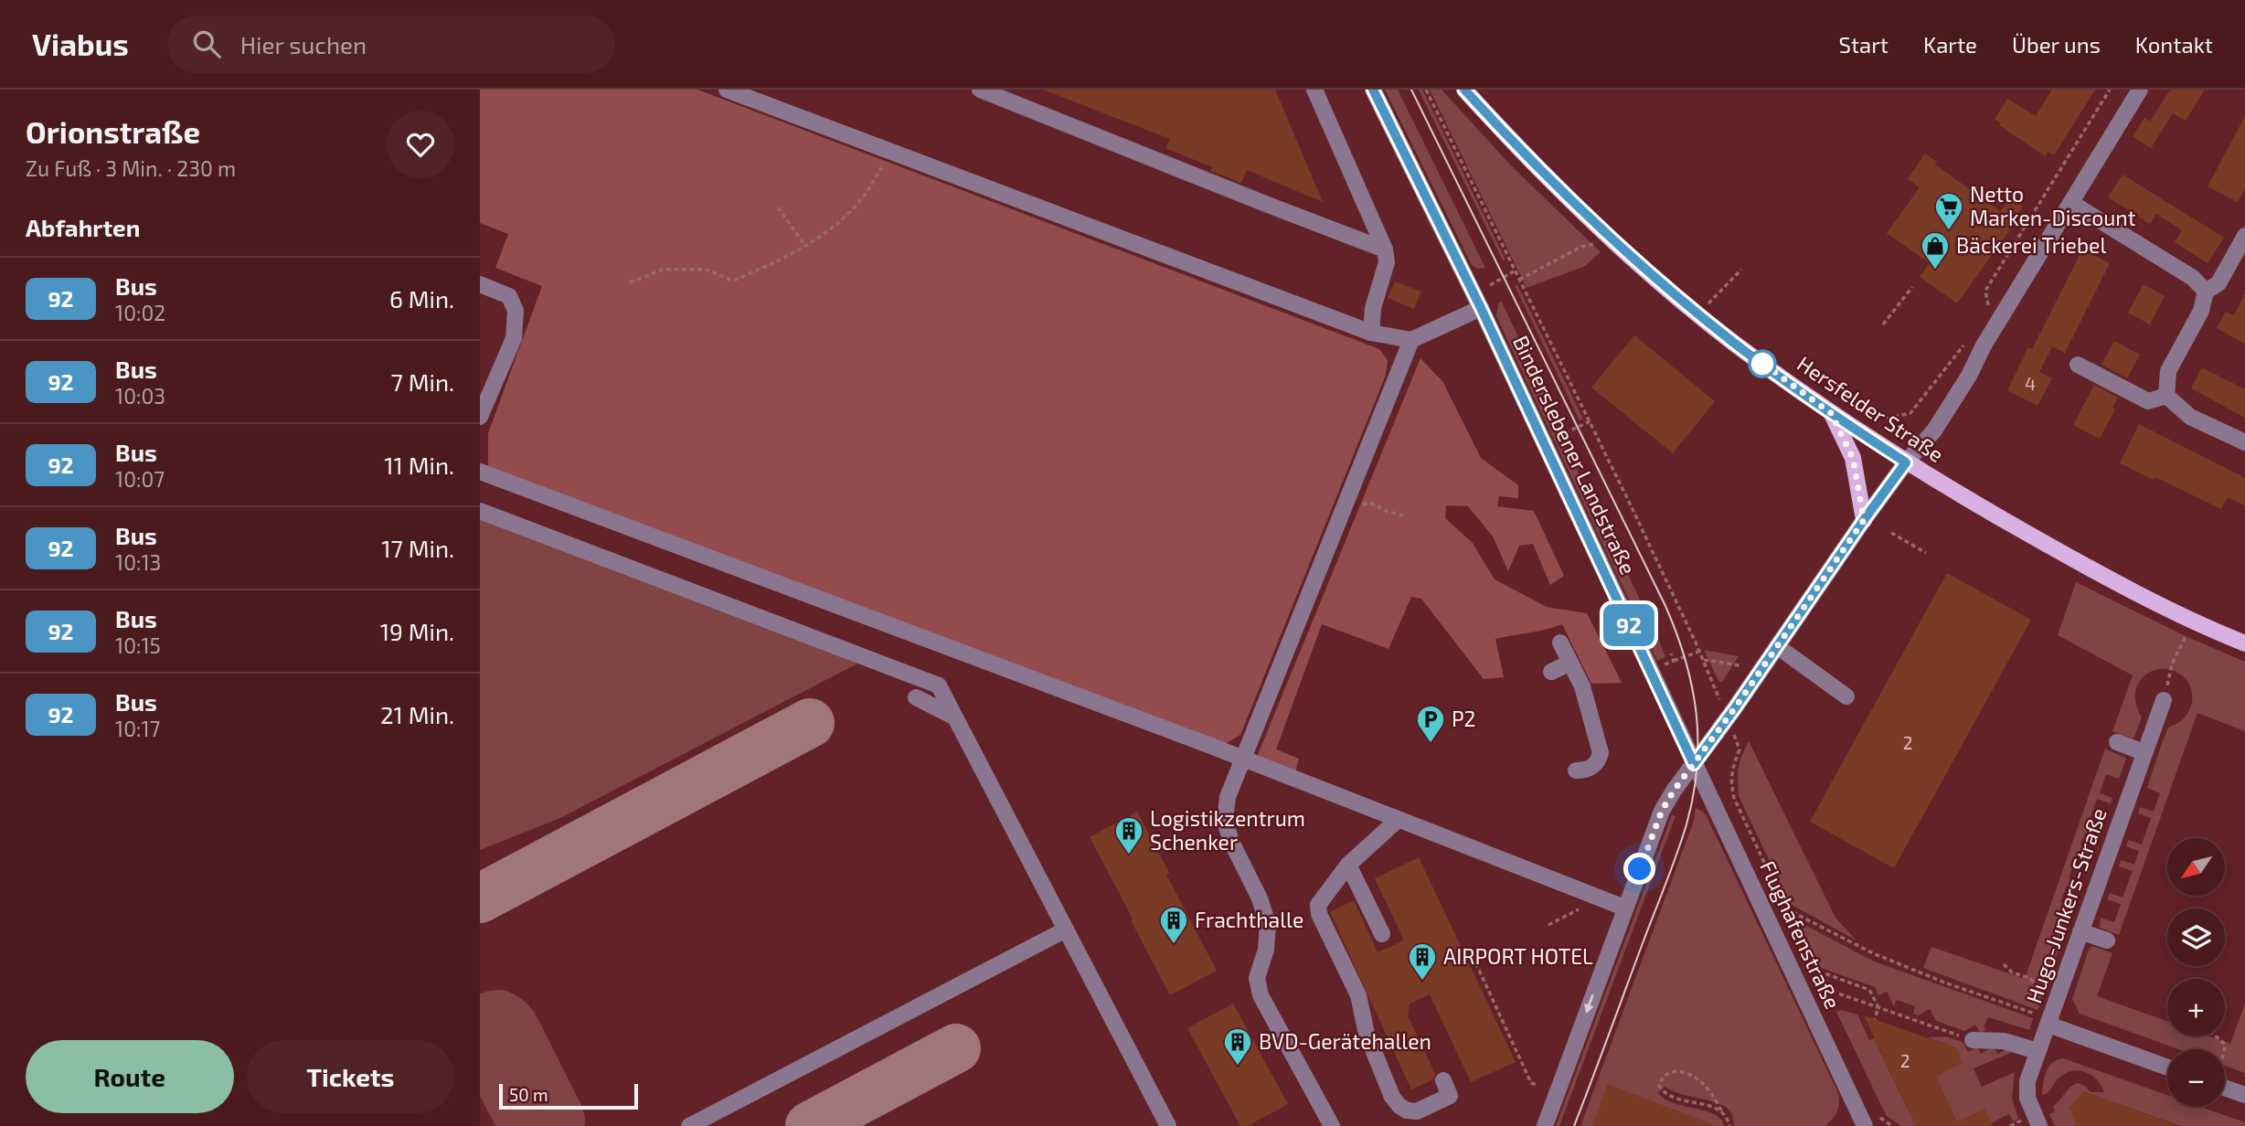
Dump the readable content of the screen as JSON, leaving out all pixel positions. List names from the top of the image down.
{
  "streets": {
    "main road": ["Hersfelder Straße"],
    "street": ["Binderslebener Landstraße", "Hugo-Junkers-Straße", "Flughafenstraße"]
  },
  "crossings": [
    ["Binderslebener Landstraße", "Flughafenstraße"]
  ],
  "places": {
    "supermarket": ["Netto Marken-Discount"],
    "shop": ["Bäckerei Triebel"],
    "parking": ["P2"],
    "building": [
      "Logistikzentrum Schenker",
      "Frachthalle",
      "AIRPORT HOTEL",
      "BVD-Gerätehallen"
    ]
  },
  "lines": ["bus line 92"],
  "house_numbers": ["4", "2", "2"],
  "scale_bar": "50 m",
  "north": "bottom left",
  "page": {
    "header": "Viabus",
    "search": "Hier suchen",
    "nav": [
      "Start",
      "Karte",
      "Über uns",
      "Kontakt"
    ],
    "heading": [
      ["Orionstraße", "Zu Fuß · 3 Min. · 230 m"],
      "Abfahrten"
    ],
    "on_map": "92",
    "list": [
      {
        "mark": "92",
        "name": "Bus",
        "note": "10:02",
        "value": "6 Min."
      },
      {
        "mark": "92",
        "name": "Bus",
        "note": "10:03",
        "value": "7 Min."
      },
      {
        "mark": "92",
        "name": "Bus",
        "note": "10:07",
        "value": "11 Min."
      },
      {
        "mark": "92",
        "name": "Bus",
        "note": "10:13",
        "value": "17 Min."
      },
      {
        "mark": "92",
        "name": "Bus",
        "note": "10:15",
        "value": "19 Min."
      },
      {
        "mark": "92",
        "name": "Bus",
        "note": "10:17",
        "value": "21 Min."
      }
    ],
    "map_buttons": ["+", "−"],
    "buttons": ["Route", "Tickets"],
    "scale": "50 m"
  }
}
